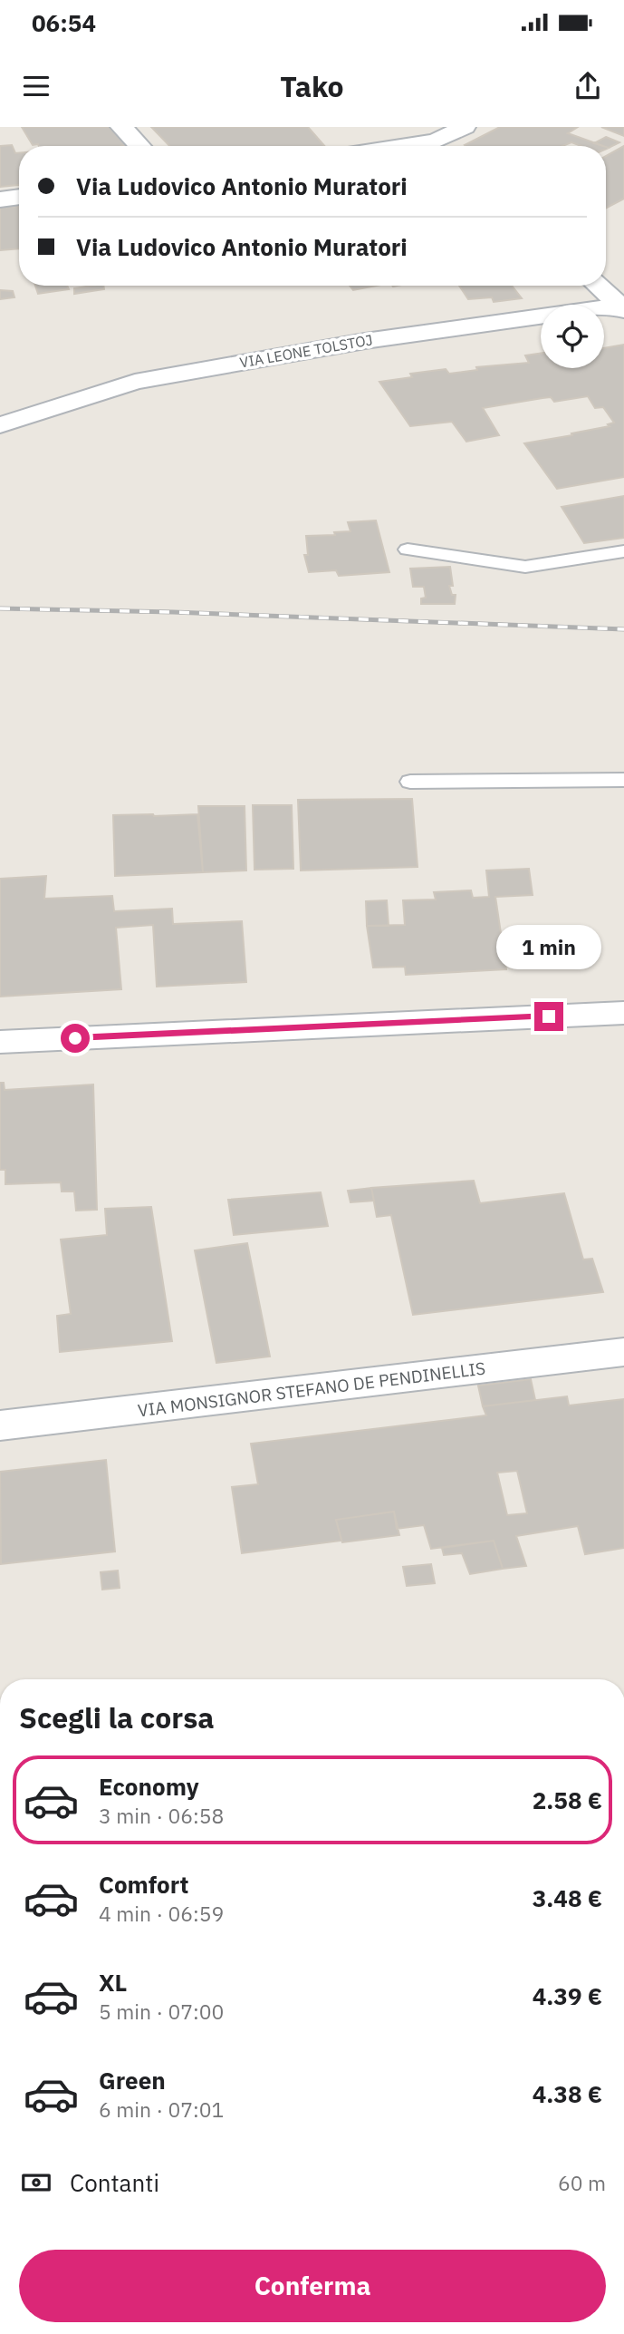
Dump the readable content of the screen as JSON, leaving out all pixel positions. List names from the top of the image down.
{
  "streets": {
    "street": ["VIA LEONE TOLSTOJ", "VIA MONSIGNOR STEFANO DE PENDINELLIS"]
  },
  "page": {
    "status": "06:54",
    "header": "Tako",
    "banner": ["Via Ludovico Antonio Muratori", "Via Ludovico Antonio Muratori"],
    "bubble": "1 min",
    "heading": "Scegli la corsa",
    "list": [
      {
        "name": "Economy",
        "note": "3 min · 06:58",
        "value": "2.58 €"
      },
      {
        "name": "Comfort",
        "note": "4 min · 06:59",
        "value": "3.48 €"
      },
      {
        "name": "XL",
        "note": "5 min · 07:00",
        "value": "4.39 €"
      },
      {
        "name": "Green",
        "note": "6 min · 07:01",
        "value": "4.38 €"
      }
    ],
    "pay": ["Contanti", "60 m"],
    "buttons": "Conferma"
  }
}
